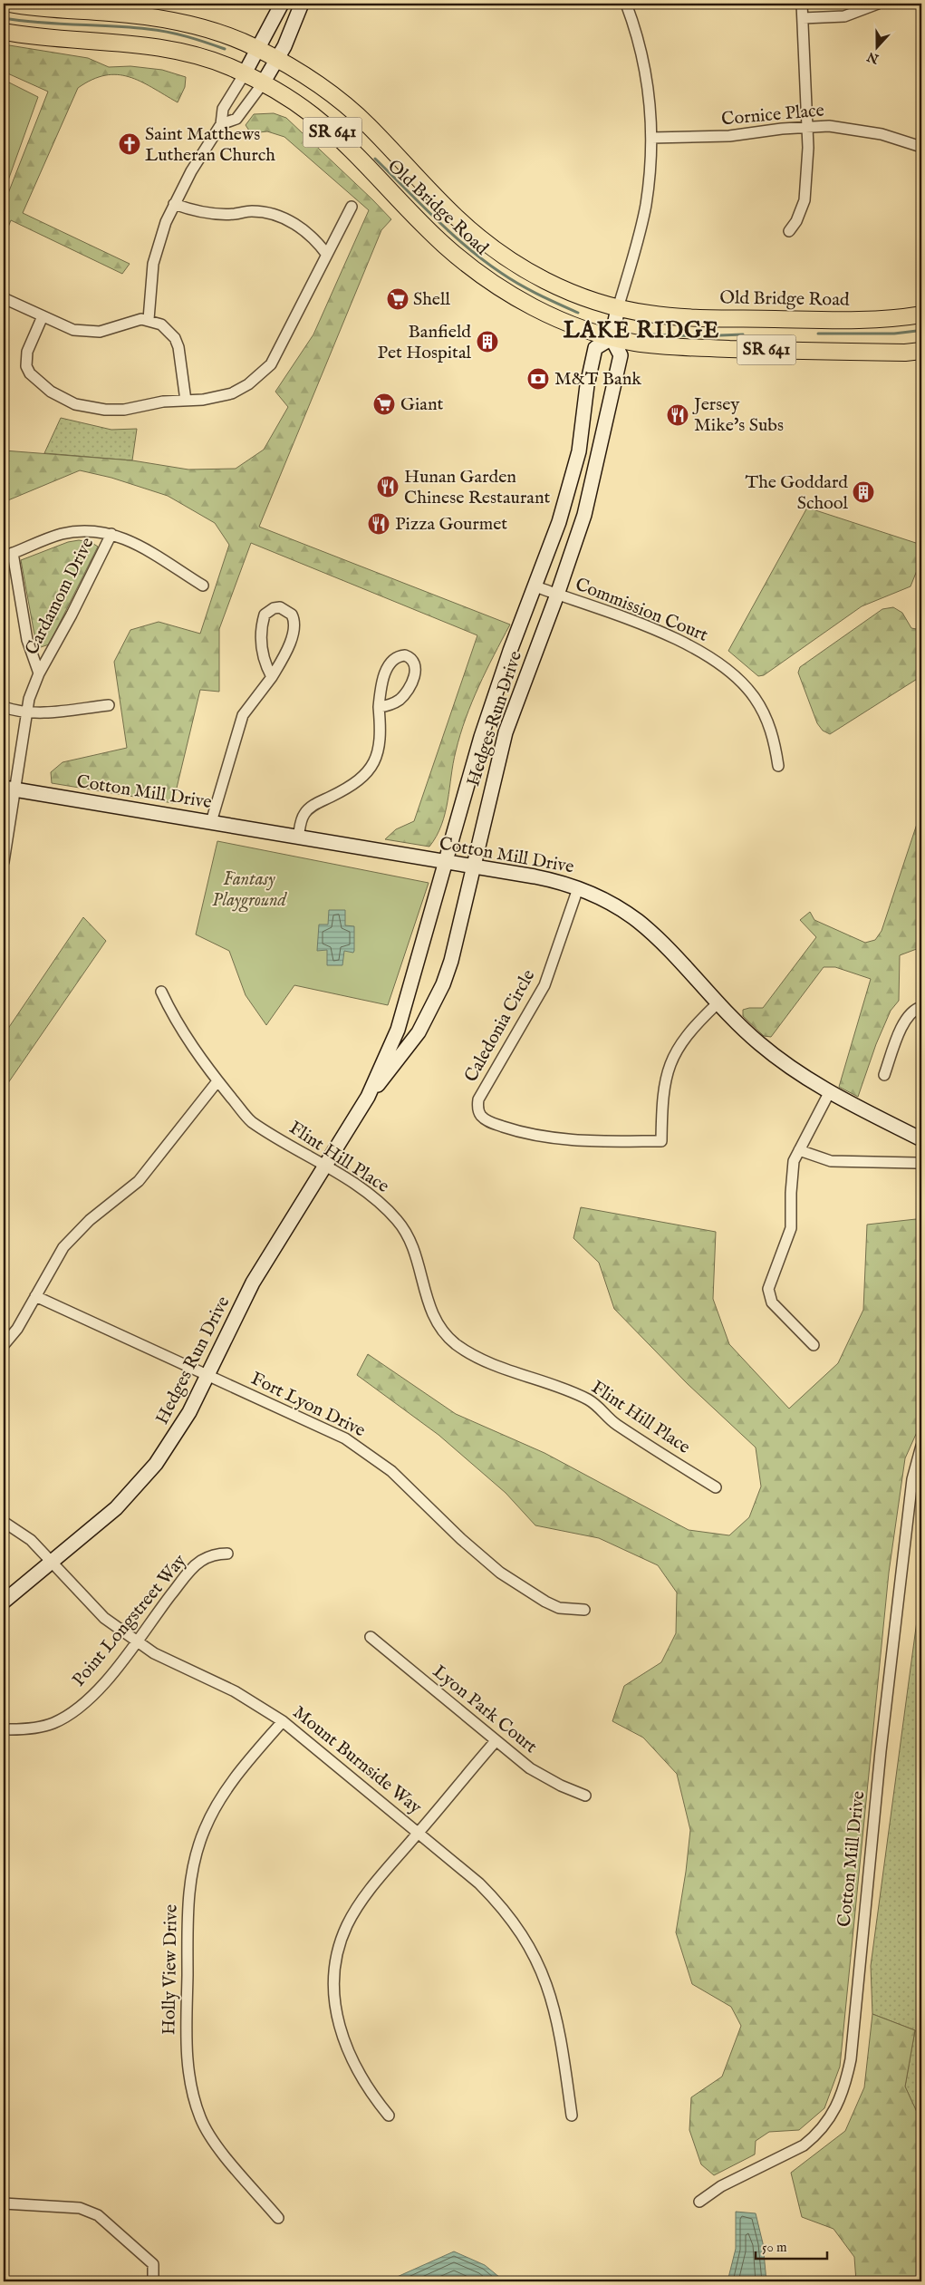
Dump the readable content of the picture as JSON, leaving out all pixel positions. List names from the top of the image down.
{
  "streets": {
    "main road": ["SR 641", "Old Bridge Road"],
    "street": [
      "Cornice Place",
      "Cardamom Drive",
      "Commission Court",
      "Hedges Run Drive",
      "Cotton Mill Drive",
      "Caledonia Circle",
      "Flint Hill Place",
      "Fort Lyon Drive",
      "Point Longstreet Way",
      "Lyon Park Court",
      "Mount Burnside Way",
      "Holly View Drive"
    ]
  },
  "crossings": [
    ["Old Bridge Road", "Hedges Run Drive"],
    ["Cardamom Drive", "Cotton Mill Drive"],
    ["Commission Court", "Hedges Run Drive"],
    ["Hedges Run Drive", "Cotton Mill Drive"],
    ["Hedges Run Drive", "Flint Hill Place"],
    ["Hedges Run Drive", "Fort Lyon Drive"],
    ["Hedges Run Drive", "Mount Burnside Way"],
    ["Cotton Mill Drive", "Caledonia Circle"],
    ["Point Longstreet Way", "Mount Burnside Way"],
    ["Mount Burnside Way", "Holly View Drive"]
  ],
  "districts": ["LAKE RIDGE"],
  "parks": ["Fantasy Playground"],
  "places": {
    "church": ["Saint Matthews Lutheran Church"],
    "supermarket": ["Shell", "Giant"],
    "building": ["Banfield Pet Hospital", "The Goddard School"],
    "bank": ["M&T Bank"],
    "restaurant": ["Jersey Mike's Subs", "Hunan Garden Chinese Restaurant", "Pizza Gourmet"]
  },
  "scale_bar": "50 m",
  "north": "bottom"
}
